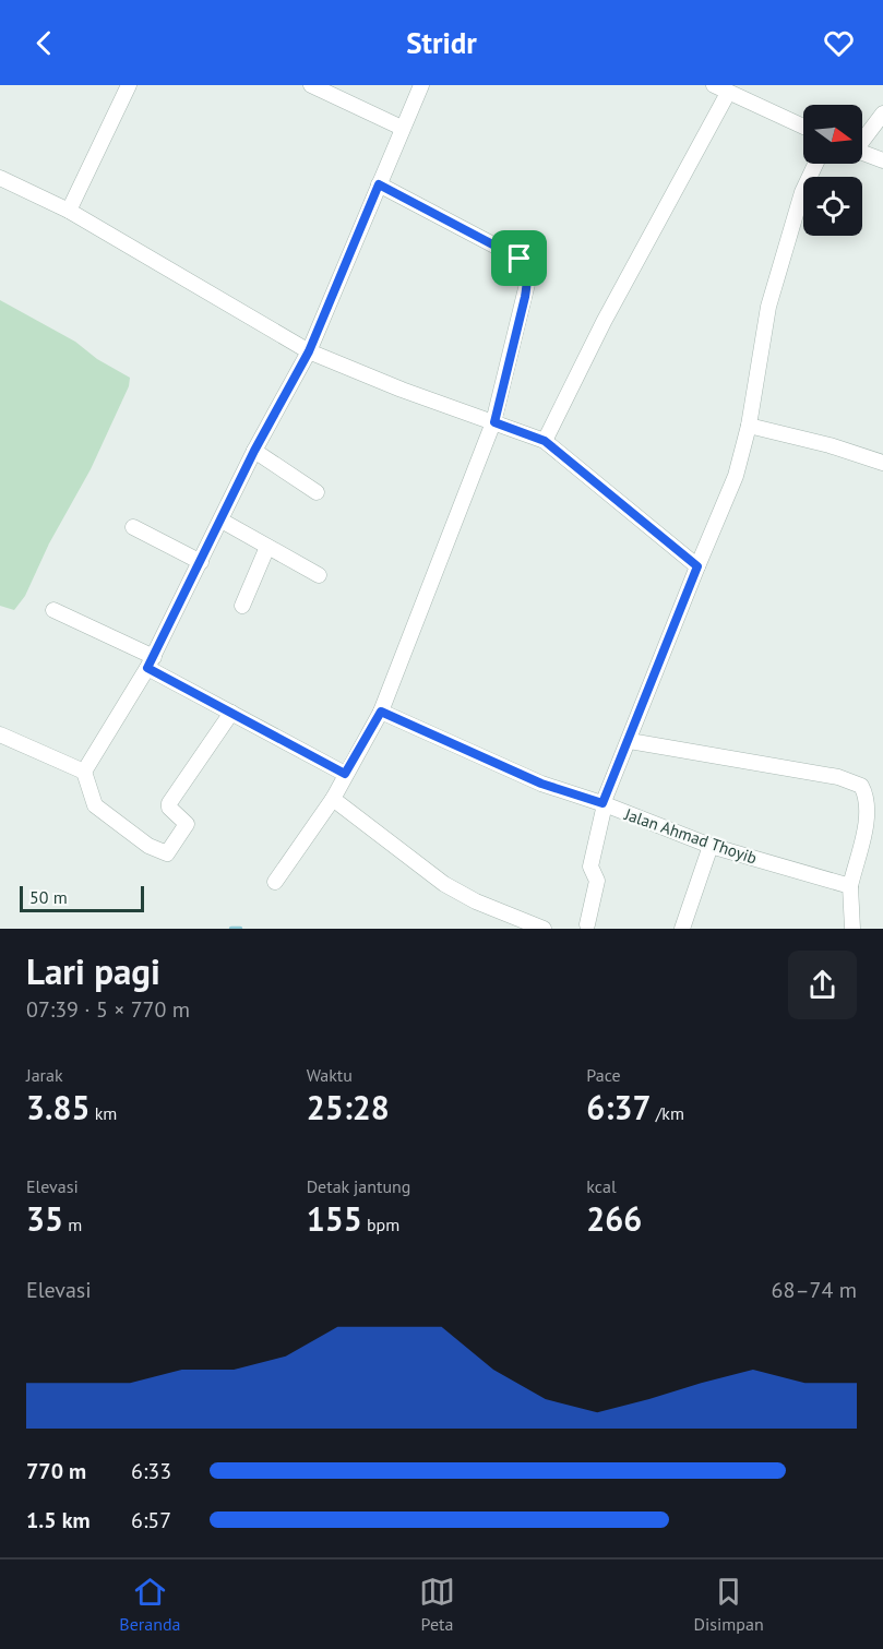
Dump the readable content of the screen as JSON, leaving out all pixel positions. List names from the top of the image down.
{
  "streets": {
    "street": ["Jalan Ahmad Thoyib"]
  },
  "scale_bar": "50 m",
  "north": "right",
  "page": {
    "header": "Stridr",
    "scale": "50 m",
    "heading": ["Lari pagi", "07:39 · 5 × 770 m"],
    "stats": [
      ["Jarak", "3.85 km"],
      ["Waktu", "25:28"],
      ["Pace", "6:37 /km"],
      ["Elevasi", "35 m"],
      ["Detak jantung", "155 bpm"],
      ["kcal", "266"]
    ],
    "chart": ["Elevasi", "68–74 m"],
    "list": [
      {
        "name": "770 m",
        "note": "6:33"
      },
      {
        "name": "1.5 km",
        "note": "6:57"
      }
    ],
    "tabs": ["Beranda", "Peta", "Disimpan"]
  }
}
